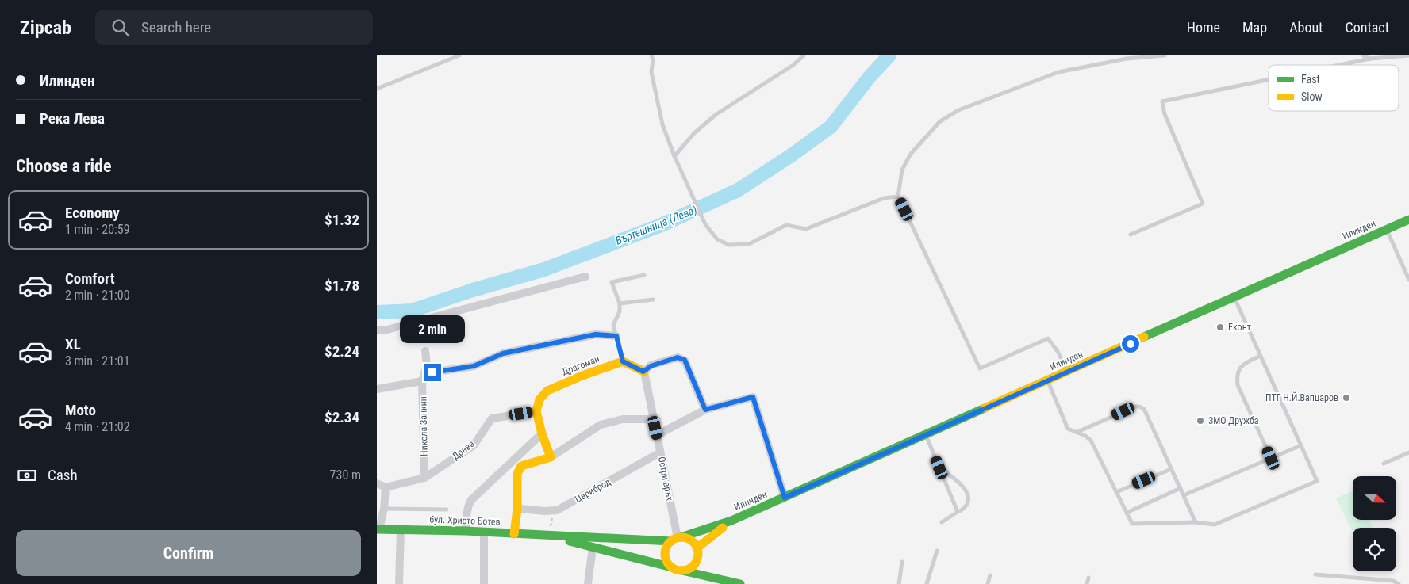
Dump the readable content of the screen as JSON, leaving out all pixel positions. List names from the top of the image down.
{
  "streets": {
    "street": [
      "Илинден",
      "Драгоман",
      "Никола Занкин",
      "Драва",
      "Остри връх",
      "Цариброд",
      "бул. Христо Ботев"
    ]
  },
  "crossings": [
    ["Илинден", "Остри връх"],
    ["Илинден", "бул. Христо Ботев"],
    ["Драгоман", "Драва"],
    ["Никола Занкин", "Драва"],
    ["Остри връх", "Цариброд"],
    ["Остри връх", "бул. Христо Ботев"]
  ],
  "water": ["Въртешница (Лева)"],
  "places": ["Еконт", "ПТГ Н.Й.Вапцаров", "ЗМО Дружба"],
  "legend": ["Fast", "Slow"],
  "north": "right",
  "page": {
    "header": "Zipcab",
    "search": "Search here",
    "nav": [
      "Home",
      "Map",
      "About",
      "Contact"
    ],
    "banner": ["Илинден", "Река Лева"],
    "heading": "Choose a ride",
    "list": [
      {
        "name": "Economy",
        "note": "1 min · 20:59",
        "value": "$1.32"
      },
      {
        "name": "Comfort",
        "note": "2 min · 21:00",
        "value": "$1.78"
      },
      {
        "name": "XL",
        "note": "3 min · 21:01",
        "value": "$2.24"
      },
      {
        "name": "Moto",
        "note": "4 min · 21:02",
        "value": "$2.34"
      }
    ],
    "bubble": "2 min",
    "pay": ["Cash", "730 m"],
    "buttons": "Confirm"
  }
}
